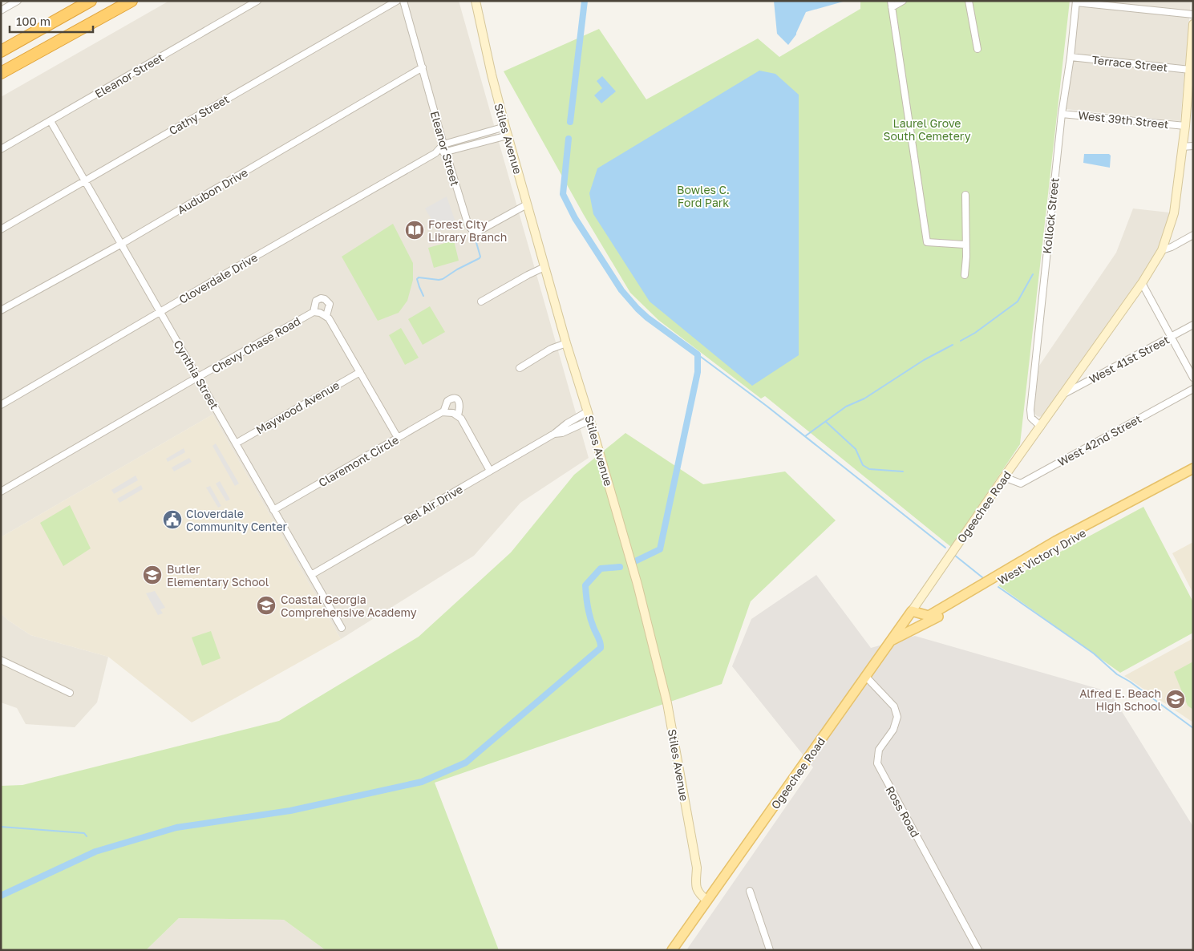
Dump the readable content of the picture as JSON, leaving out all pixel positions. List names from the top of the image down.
{
  "streets": {
    "main road": ["Ogeechee Road", "West Victory Drive"],
    "street": [
      "Terrace Street",
      "Eleanor Street",
      "Cathy Street",
      "West 39th Street",
      "Stiles Avenue",
      "Audubon Drive",
      "Kollock Street",
      "Cloverdale Drive",
      "Chevy Chase Road",
      "West 41st Street",
      "Cynthia Street",
      "Maywood Avenue",
      "West 42nd Street",
      "Claremont Circle",
      "Bel Air Drive",
      "Ross Road"
    ]
  },
  "crossings": [
    ["Terrace Street", "Kollock Street"],
    ["Terrace Street", "Ogeechee Road"],
    ["Eleanor Street", "Stiles Avenue"],
    ["Eleanor Street", "Audubon Drive"],
    ["Eleanor Street", "Cloverdale Drive"],
    ["Eleanor Street", "Cynthia Street"],
    ["Cathy Street", "Cynthia Street"],
    ["West 39th Street", "Kollock Street"],
    ["West 39th Street", "Ogeechee Road"],
    ["Stiles Avenue", "Cloverdale Drive"],
    ["Stiles Avenue", "Bel Air Drive"],
    ["Stiles Avenue", "Ogeechee Road"],
    ["Audubon Drive", "Cynthia Street"],
    ["Kollock Street", "Ogeechee Road"],
    ["Cloverdale Drive", "Cynthia Street"],
    ["Chevy Chase Road", "Cynthia Street"],
    ["West 41st Street", "Ogeechee Road"],
    ["Cynthia Street", "Maywood Avenue"],
    ["Cynthia Street", "Claremont Circle"],
    ["Cynthia Street", "Bel Air Drive"],
    ["West 42nd Street", "Ogeechee Road"],
    ["Claremont Circle", "Bel Air Drive"],
    ["Ogeechee Road", "West Victory Drive"],
    ["Ogeechee Road", "Ross Road"]
  ],
  "parks": ["Laurel Grove South Cemetery", "Bowles C. Ford Park"],
  "places": {
    "library": ["Forest City Library Branch"],
    "public building": ["Cloverdale Community Center"],
    "school or university": ["Butler Elementary School", "Coastal Georgia Comprehensive Academy", "Alfred E. Beach High School"]
  },
  "scale_bar": "100 m"
}
